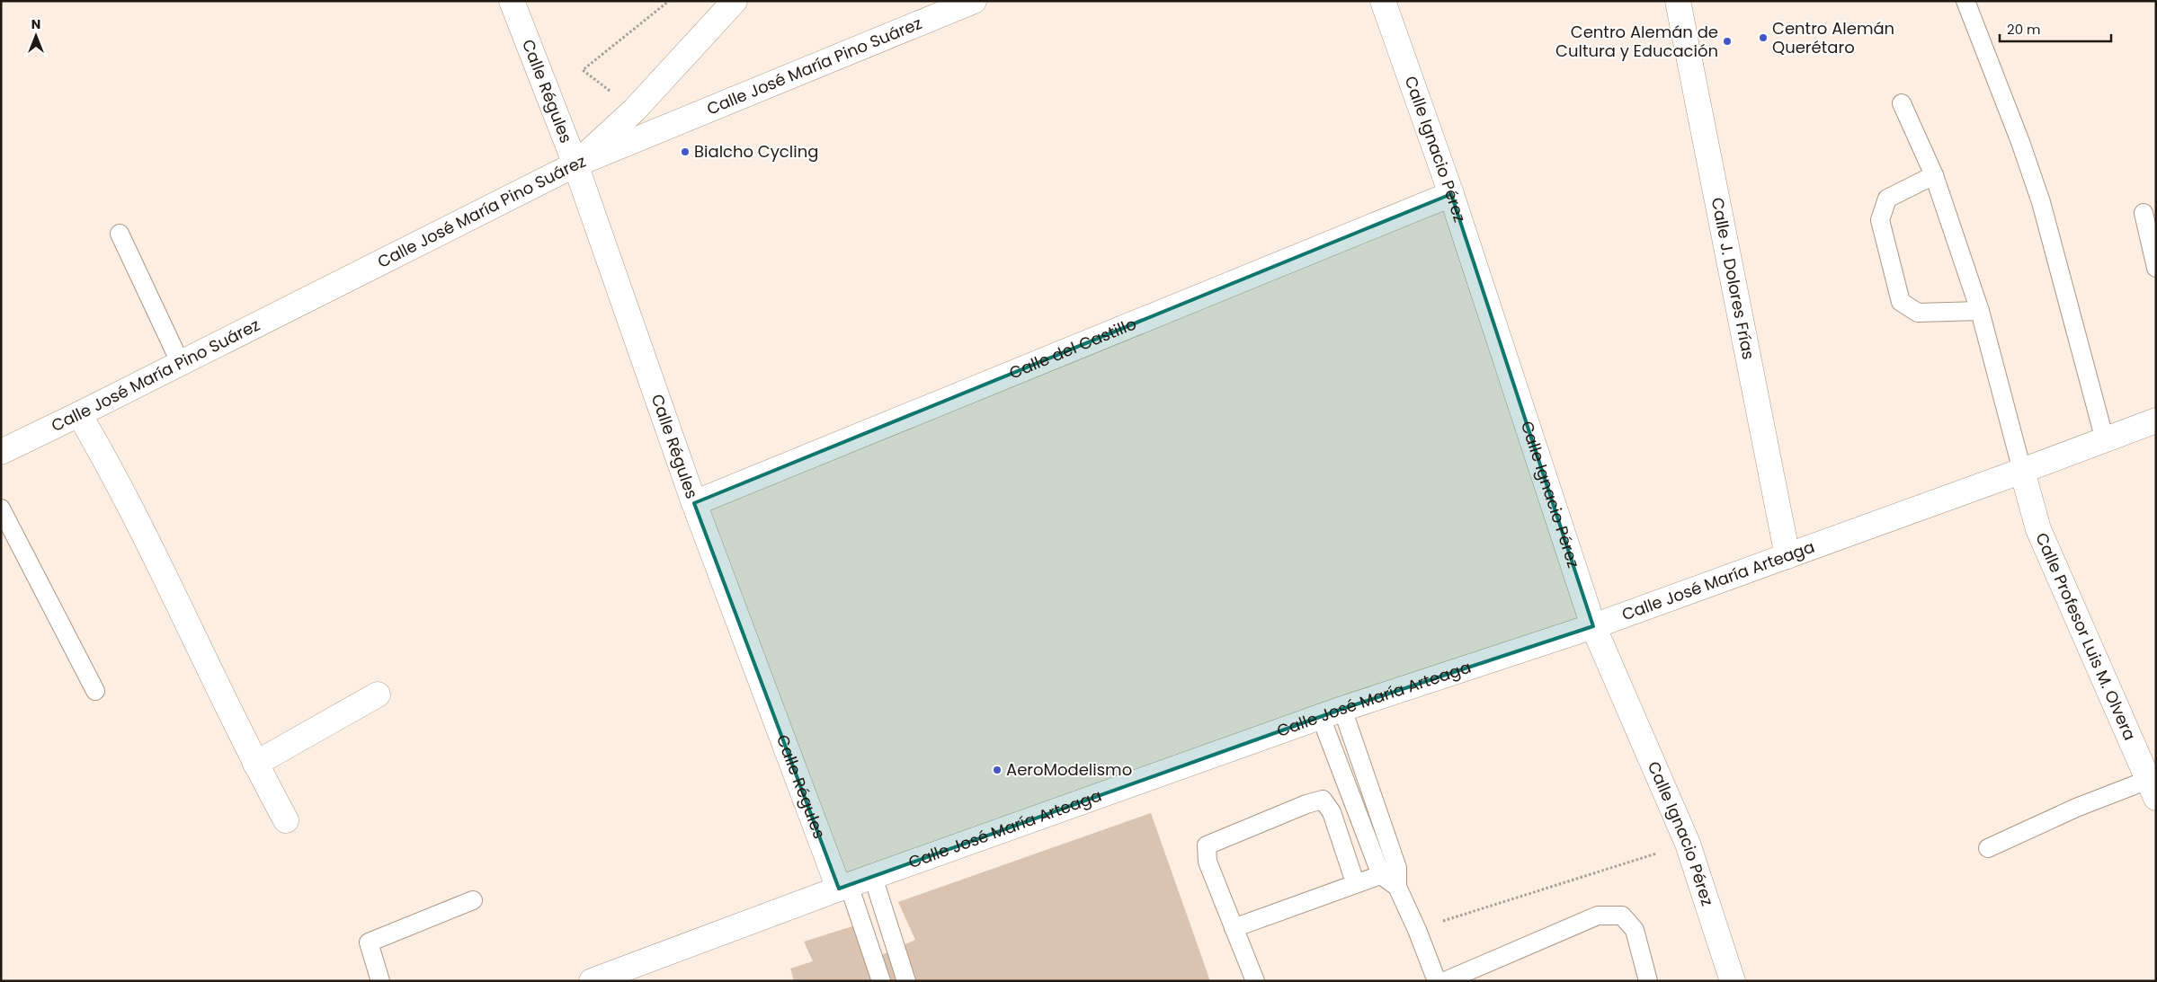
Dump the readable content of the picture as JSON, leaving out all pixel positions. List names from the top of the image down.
{
  "streets": {
    "street": [
      "Calle José María Pino Suárez",
      "Calle Régules",
      "Calle Ignacio Pérez",
      "Calle J. Dolores Frías",
      "Calle del Castillo",
      "Calle José María Arteaga",
      "Calle Profesor Luis M. Olvera"
    ]
  },
  "crossings": [
    ["Calle José María Pino Suárez", "Calle Régules"],
    ["Calle Régules", "Calle del Castillo"],
    ["Calle Régules", "Calle José María Arteaga"],
    ["Calle Ignacio Pérez", "Calle del Castillo"],
    ["Calle Ignacio Pérez", "Calle José María Arteaga"],
    ["Calle J. Dolores Frías", "Calle José María Arteaga"],
    ["Calle José María Arteaga", "Calle Profesor Luis M. Olvera"]
  ],
  "places": [
    "Centro Alemán Querétaro",
    "Centro Alemán de Cultura y Educación",
    "Bialcho Cycling",
    "AeroModelismo"
  ],
  "scale_bar": "20 m",
  "north": "top"
}
